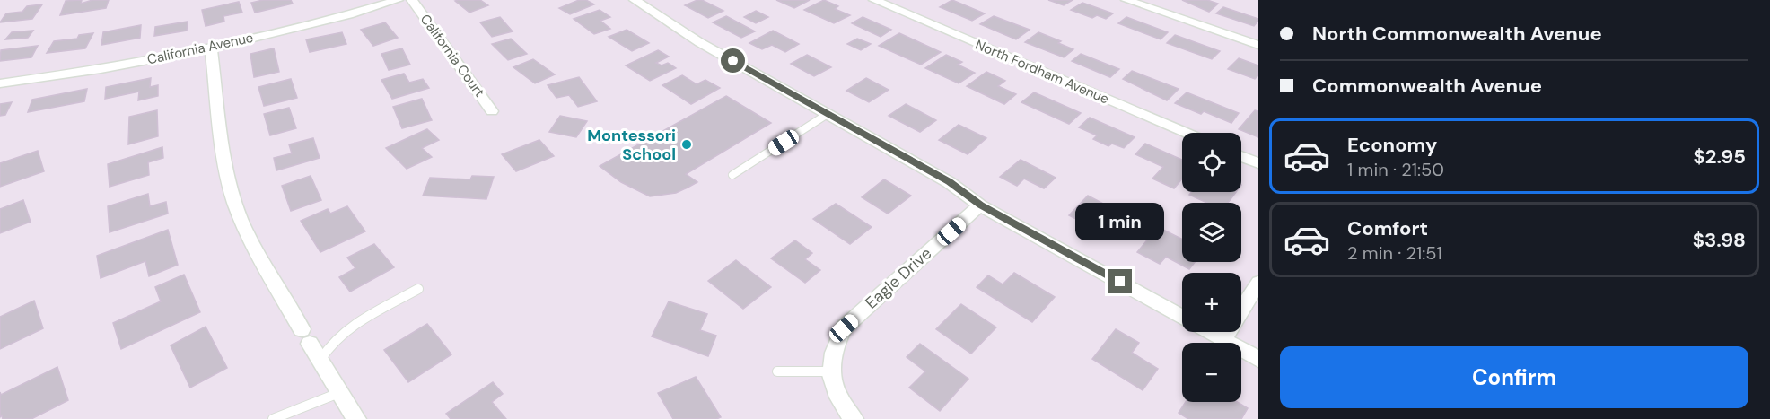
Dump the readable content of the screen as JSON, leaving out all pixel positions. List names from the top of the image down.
{
  "streets": {
    "street": [
      "California Avenue",
      "California Court",
      "North Fordham Avenue",
      "Eagle Drive"
    ]
  },
  "places": ["Montessori School"],
  "page": {
    "banner": ["North Commonwealth Avenue", "Commonwealth Avenue"],
    "list": [
      {
        "name": "Economy",
        "note": "1 min · 21:50",
        "value": "$2.95"
      },
      {
        "name": "Comfort",
        "note": "2 min · 21:51",
        "value": "$3.98"
      }
    ],
    "map_buttons": ["+", "−"],
    "bubble": "1 min",
    "buttons": "Confirm"
  }
}
